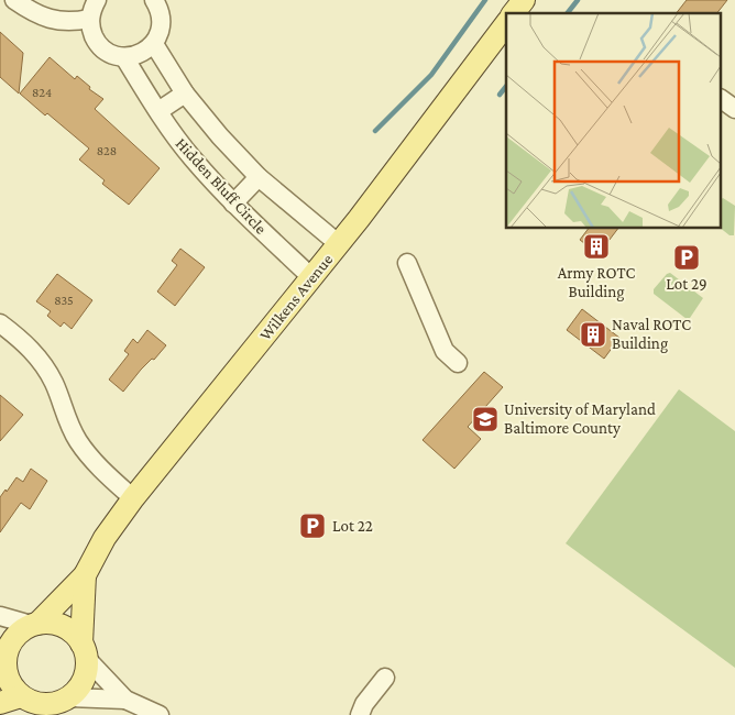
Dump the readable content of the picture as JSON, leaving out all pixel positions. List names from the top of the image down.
{
  "streets": {
    "main road": ["Wilkens Avenue"],
    "street": ["Hidden Bluff Circle"]
  },
  "crossings": [
    ["Hidden Bluff Circle", "Wilkens Avenue"]
  ],
  "places": {
    "building": ["Army ROTC Building", "Naval ROTC Building"],
    "parking": ["Lot 29", "Lot 22"],
    "school or university": ["University of Maryland Baltimore County"]
  },
  "house_numbers": ["824", "828", "835"]
}
